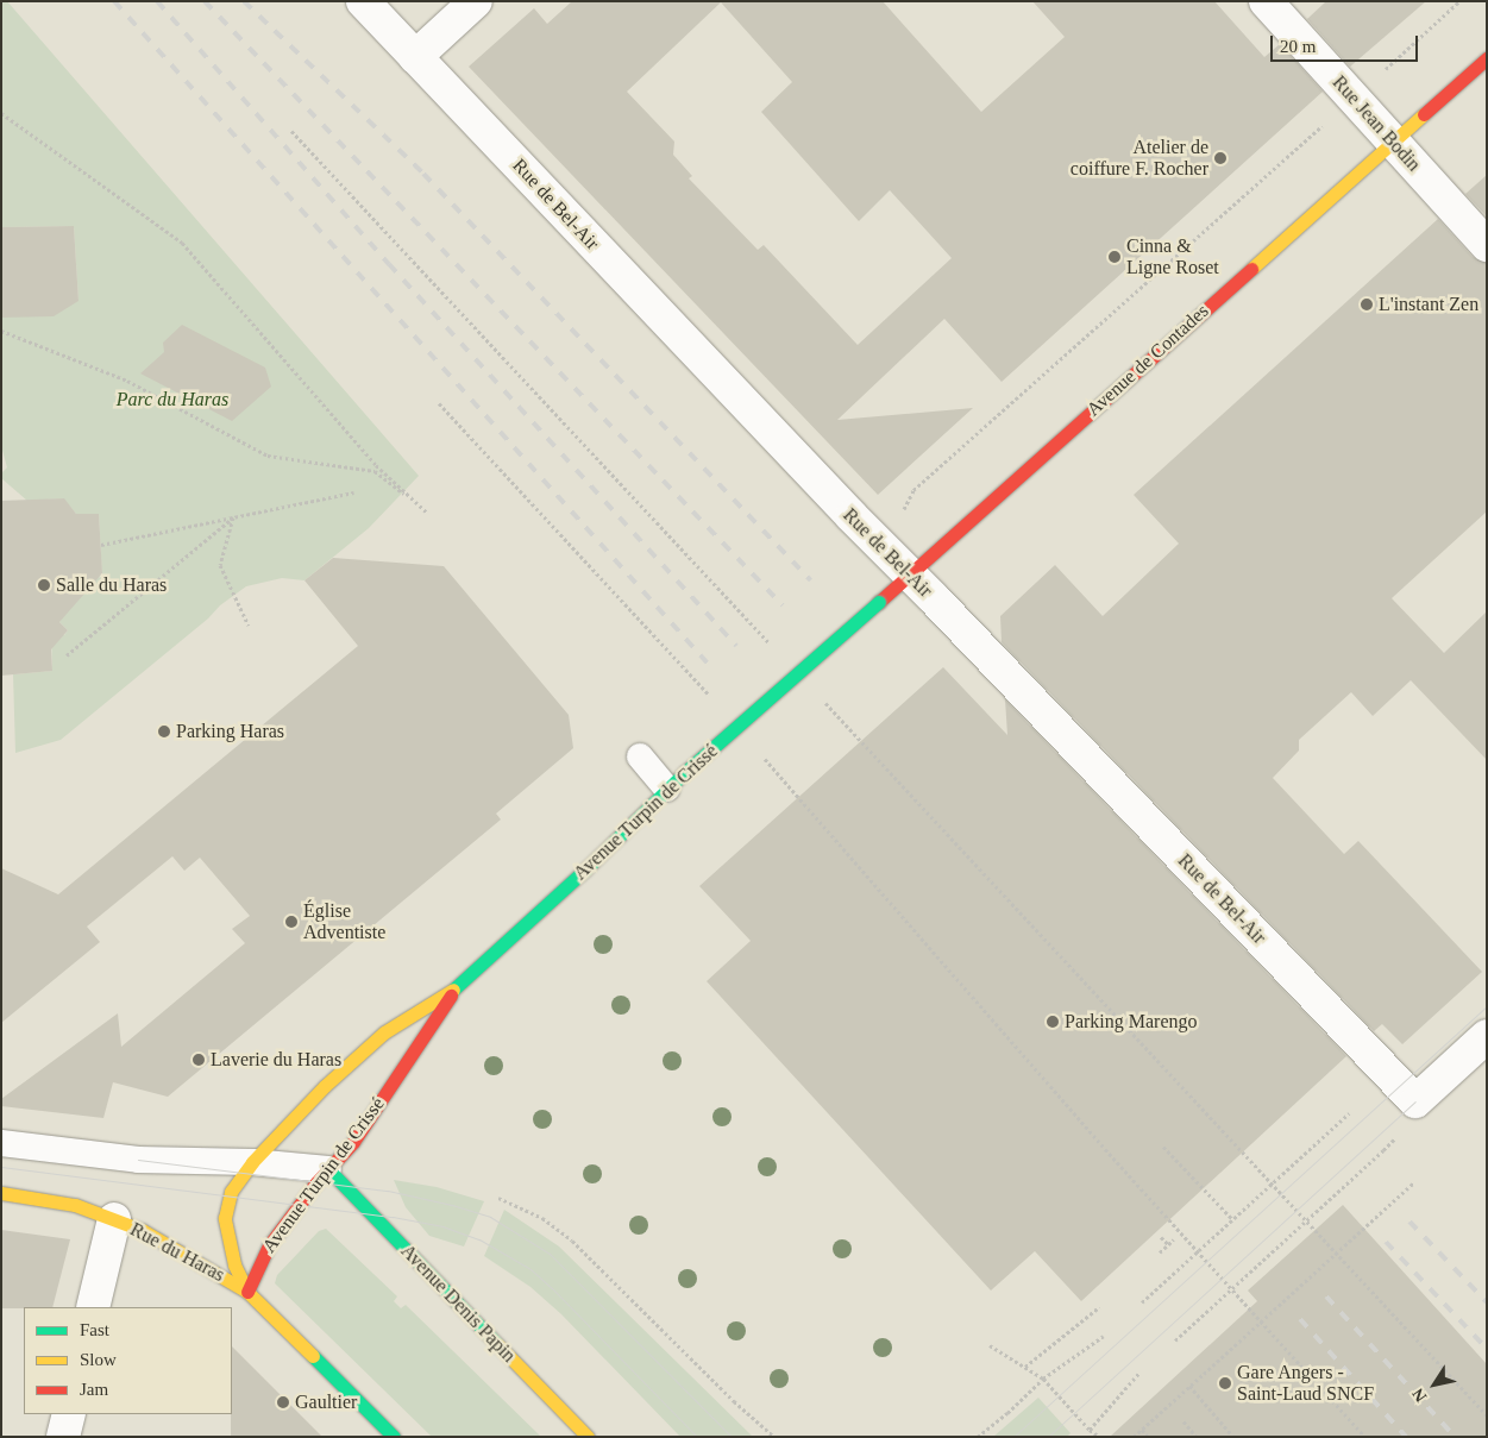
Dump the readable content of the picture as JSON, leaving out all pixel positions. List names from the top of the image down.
{
  "streets": {
    "street": [
      "Rue Jean Bodin",
      "Rue de Bel-Air",
      "Avenue de Contades",
      "Avenue Turpin de Crissé",
      "Rue du Haras",
      "Avenue Denis Papin"
    ]
  },
  "crossings": [
    ["Rue Jean Bodin", "Avenue de Contades"],
    ["Rue de Bel-Air", "Avenue de Contades"],
    ["Avenue de Contades", "Avenue Turpin de Crissé"],
    ["Avenue Turpin de Crissé", "Rue du Haras"],
    ["Avenue Turpin de Crissé", "Avenue Denis Papin"]
  ],
  "parks": ["Parc du Haras"],
  "places": [
    "Atelier de coiffure F. Rocher",
    "Cinna & Ligne Roset",
    "L'instant Zen",
    "Salle du Haras",
    "Parking Haras",
    "Église Adventiste",
    "Parking Marengo",
    "Laverie du Haras",
    "Gare Angers - Saint-Laud SNCF",
    "Gaultier"
  ],
  "legend": ["Fast", "Slow", "Jam"],
  "scale_bar": "20 m",
  "north": "bottom left"
}
